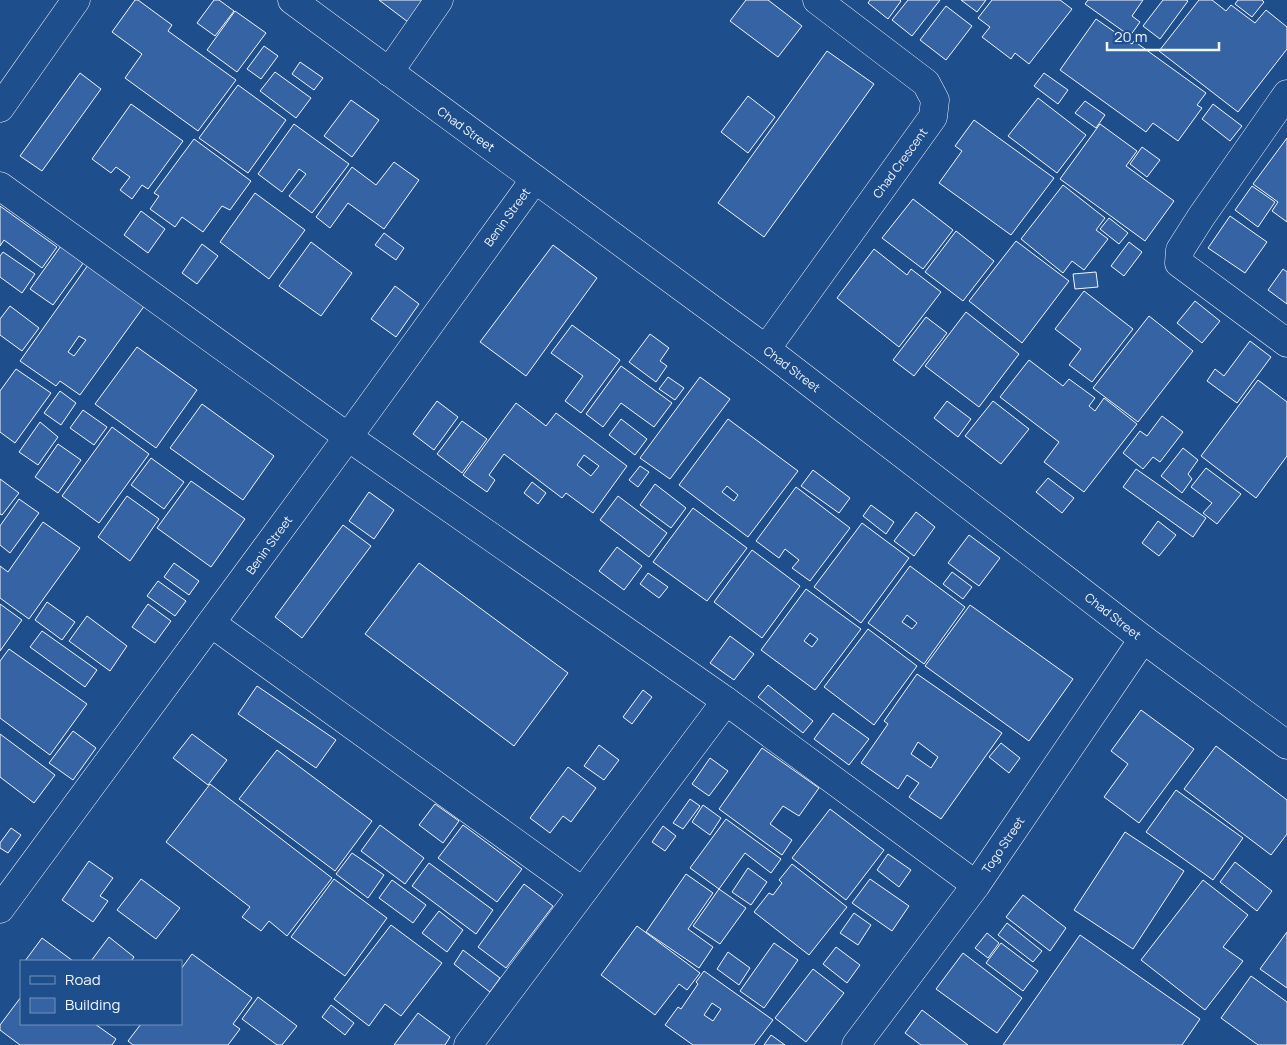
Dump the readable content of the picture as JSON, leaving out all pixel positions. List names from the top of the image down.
{
  "streets": {
    "street": [
      "Chad Street",
      "Chad Crescent",
      "Benin Street",
      "Togo Street"
    ]
  },
  "crossings": [
    ["Chad Street", "Chad Crescent"],
    ["Chad Street", "Benin Street"],
    ["Chad Street", "Togo Street"]
  ],
  "legend": ["Road", "Building"],
  "scale_bar": "20 m"
}
